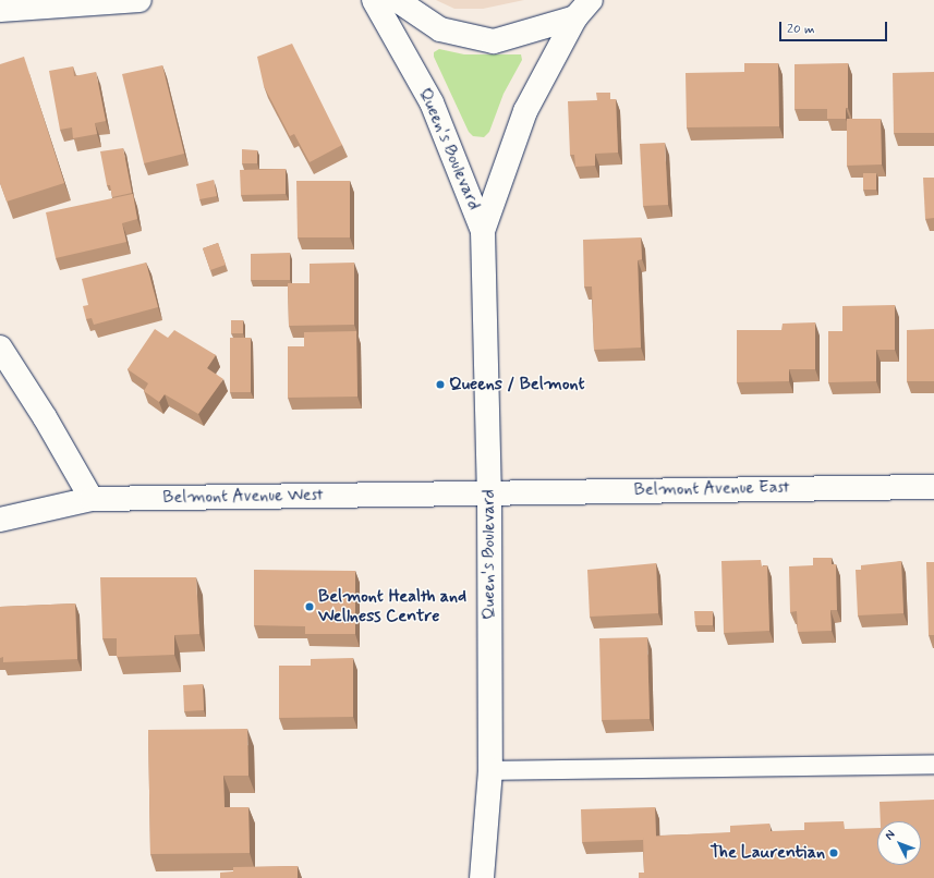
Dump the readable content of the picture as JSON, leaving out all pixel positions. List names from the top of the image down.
{
  "streets": {
    "street": ["Queen's Boulevard", "Belmont Avenue East", "Belmont Avenue West"]
  },
  "crossings": [
    ["Queen's Boulevard", "Belmont Avenue East"],
    ["Queen's Boulevard", "Belmont Avenue West"],
    ["Belmont Avenue East", "Belmont Avenue West"]
  ],
  "places": ["Queens / Belmont", "Belmont Health and Wellness Centre", "The Laurentian"],
  "scale_bar": "20 m",
  "north": "top left"
}
